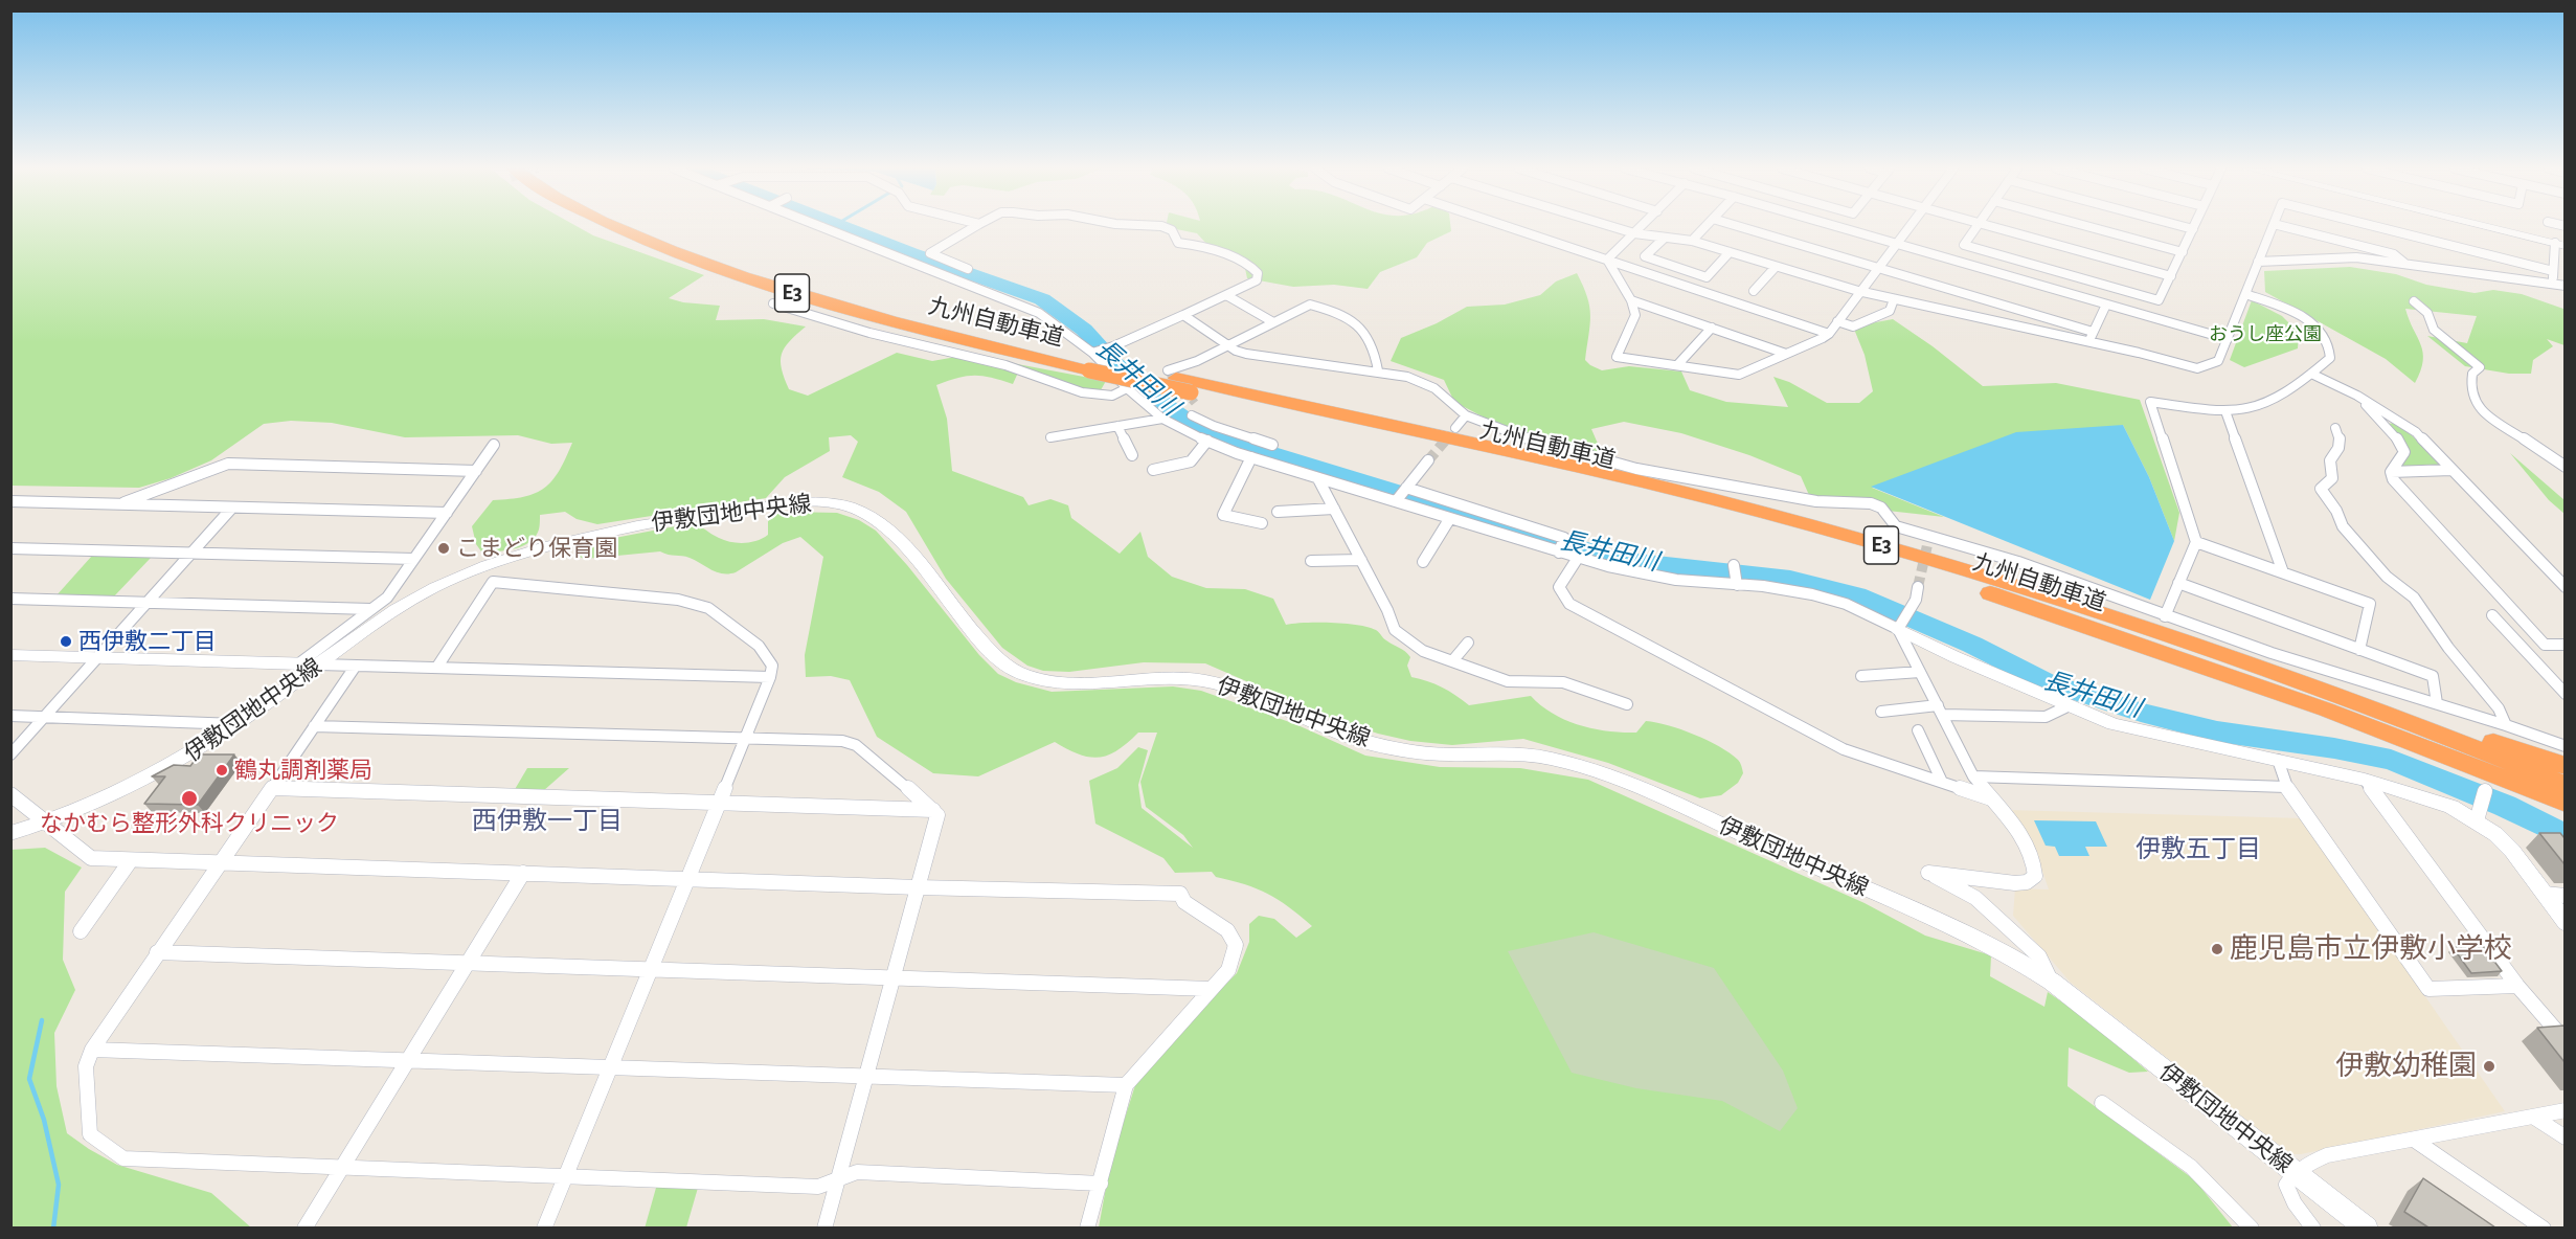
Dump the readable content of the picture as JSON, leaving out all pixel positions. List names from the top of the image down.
{
  "streets": {
    "highway": ["E3", "九州自動車道"],
    "street": ["伊敷団地中央線"]
  },
  "districts": ["西伊敷一丁目", "伊敷五丁目"],
  "water": ["長井田川"],
  "parks": ["おうし座公園"],
  "places": [
    "こまどり保育園",
    "西伊敷二丁目",
    "鶴丸調剤薬局",
    "なかむら整形外科クリニック",
    "鹿児島市立伊敷小学校",
    "伊敷幼稚園"
  ]
}
